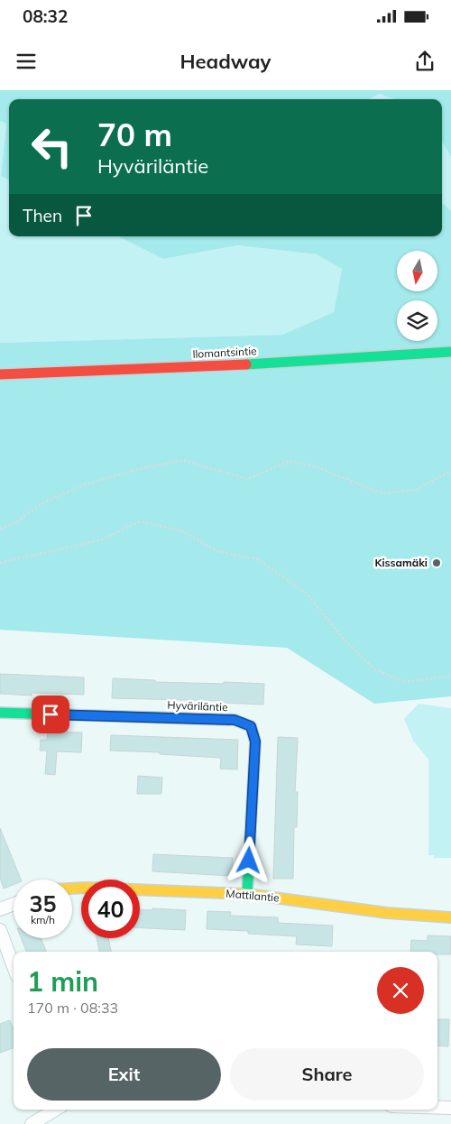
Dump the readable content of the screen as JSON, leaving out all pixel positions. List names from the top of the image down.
{
  "streets": {
    "street": ["Ilomantsintie", "Hyväriläntie", "Mattilantie"]
  },
  "crossings": [
    ["Hyväriläntie", "Mattilantie"]
  ],
  "places": ["Kissamäki"],
  "north": "bottom",
  "page": {
    "status": "08:32",
    "header": "Headway",
    "turn": ["70 m", "Hyväriläntie"],
    "then": "Then",
    "speed": "35 km/h",
    "limit": "40",
    "heading": ["1 min", "170 m · 08:33"],
    "buttons": ["Exit", "Share"]
  }
}
